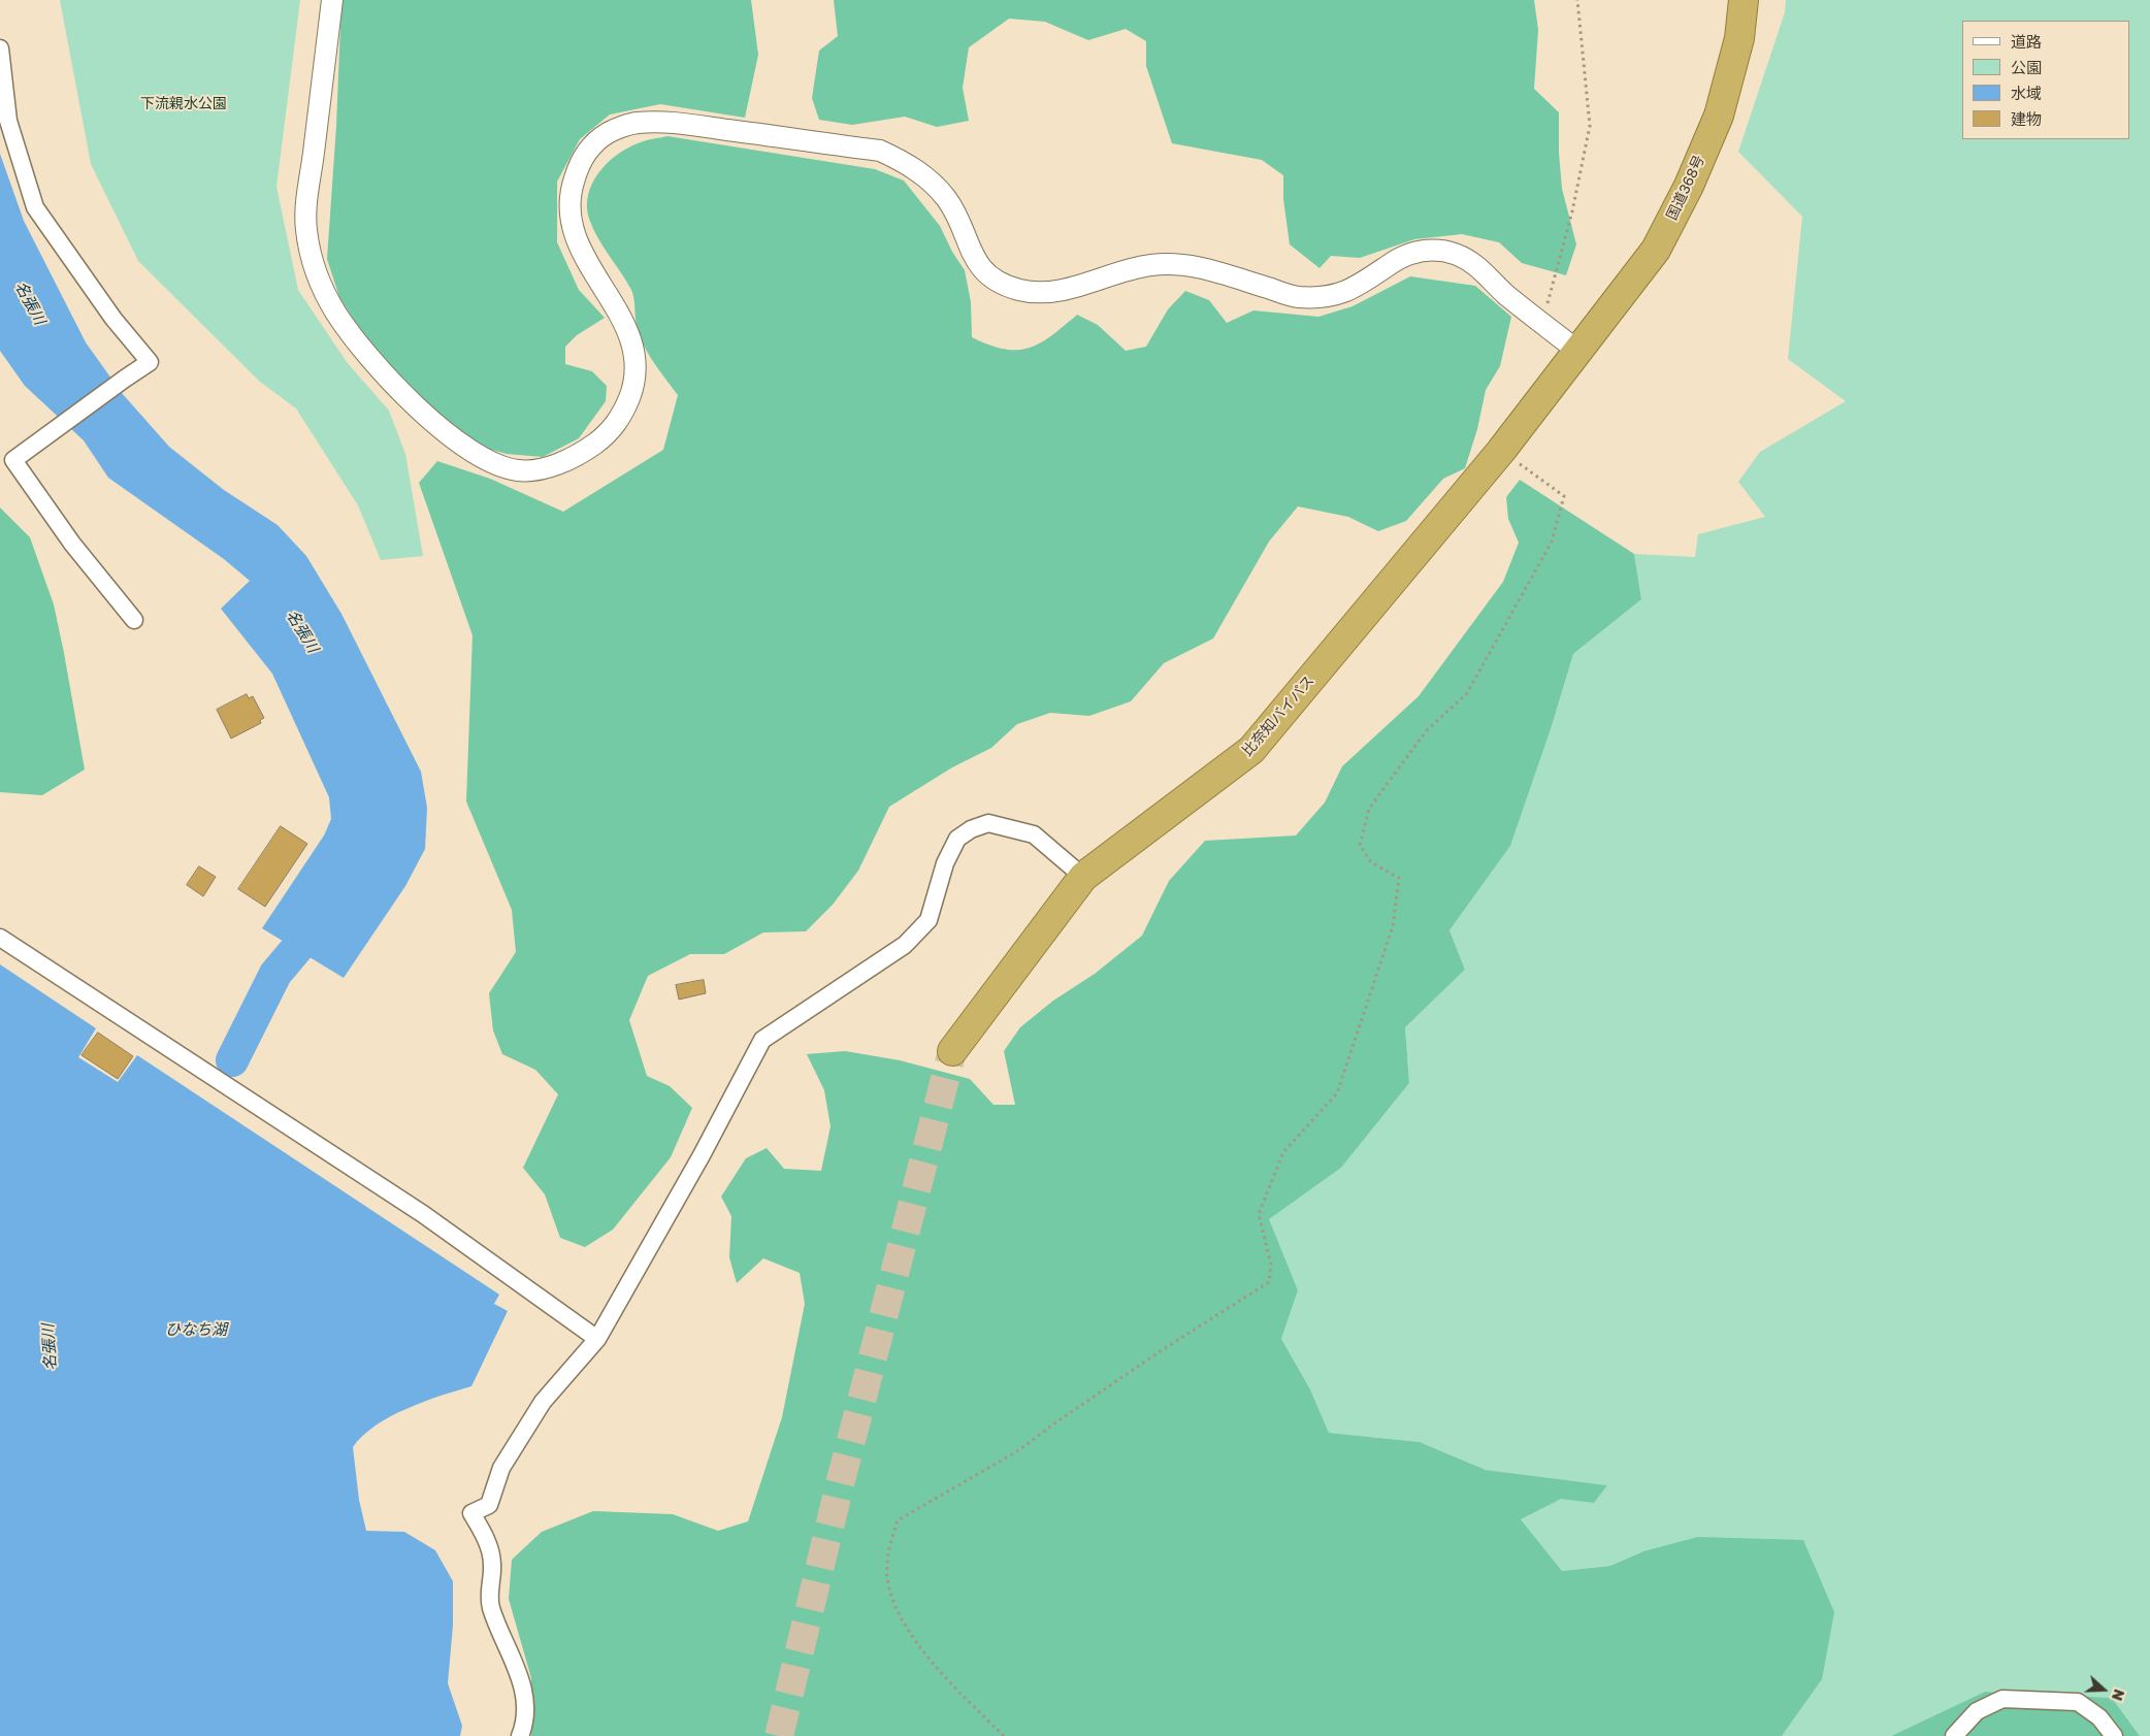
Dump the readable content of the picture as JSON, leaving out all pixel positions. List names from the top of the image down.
{
  "streets": {
    "highway": ["国道368号", "比奈知バイパス"]
  },
  "crossings": [
    ["国道368号", "比奈知バイパス"]
  ],
  "water": ["名張川", "ひなち湖"],
  "parks": ["下流親水公園"],
  "legend": [
    "道路",
    "公園",
    "水域",
    "建物"
  ],
  "north": "right"
}
